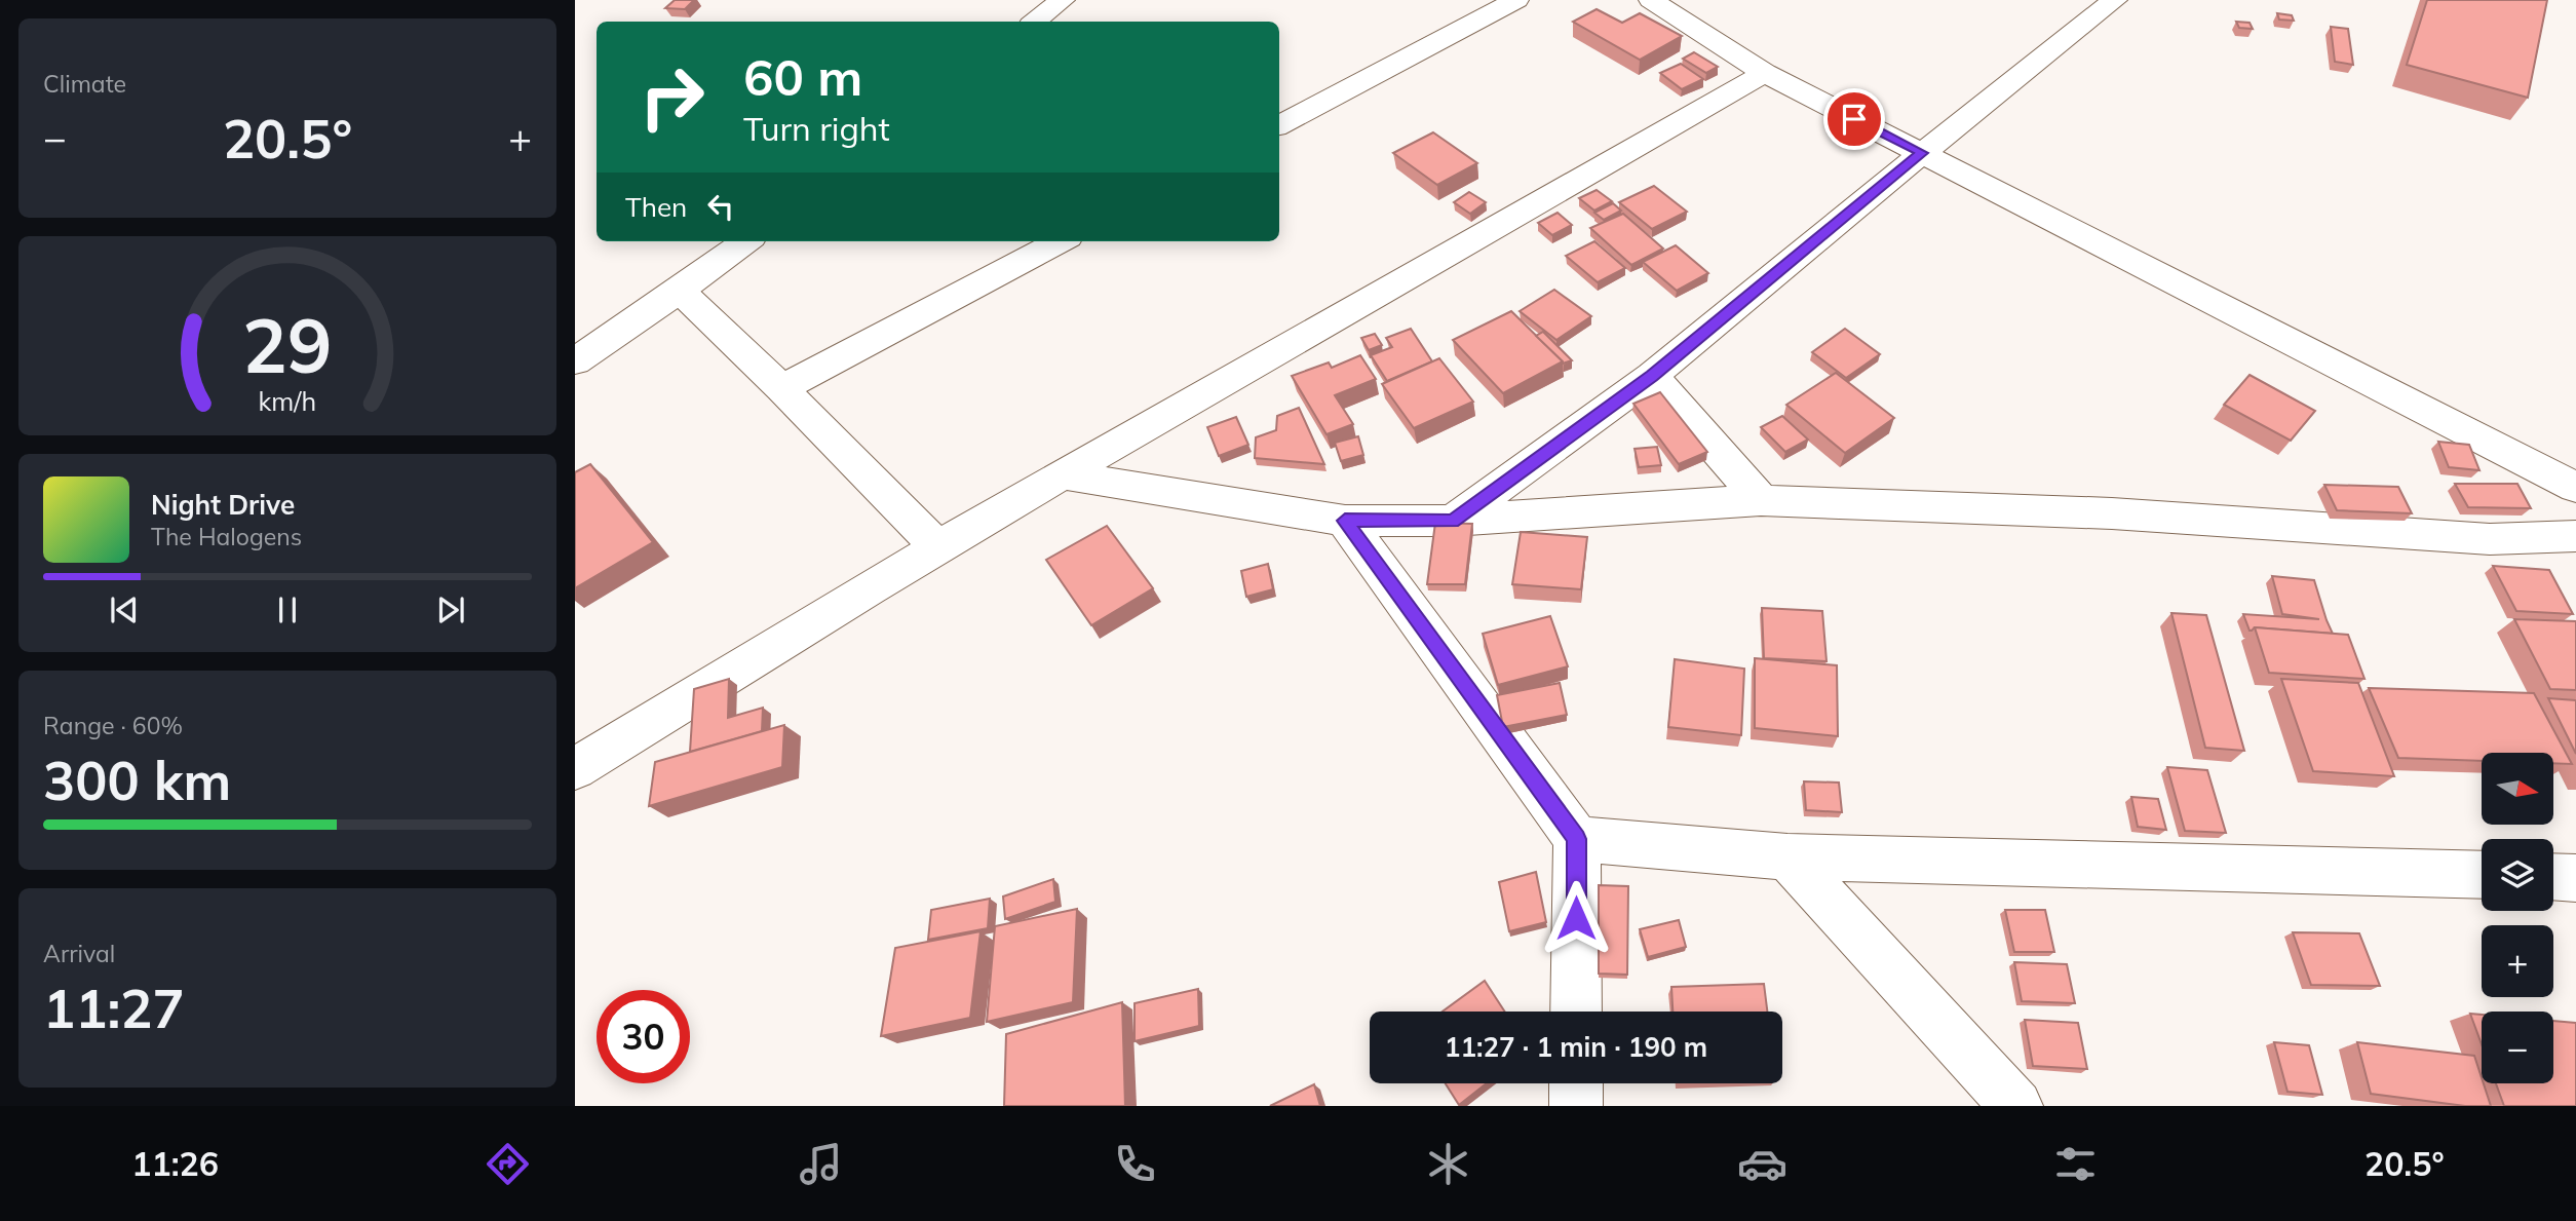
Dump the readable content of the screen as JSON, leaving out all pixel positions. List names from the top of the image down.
{
  "north": "right",
  "page": {
    "tile": [
      "Climate",
      ["Range · 60%", "300 km"],
      ["Arrival", "11:27"]
    ],
    "turn": ["60 m", "Turn right"],
    "heat": ["−", "20.5°", "+"],
    "then": "Then",
    "song": ["Night Drive", "The Halogens"],
    "map_buttons": ["+", "−"],
    "limit": "30",
    "trip": "11:27 · 1 min · 190 m",
    "tabs": ["11:26", "20.5°"],
    "gauge": ["29", "km/h"]
  }
}
